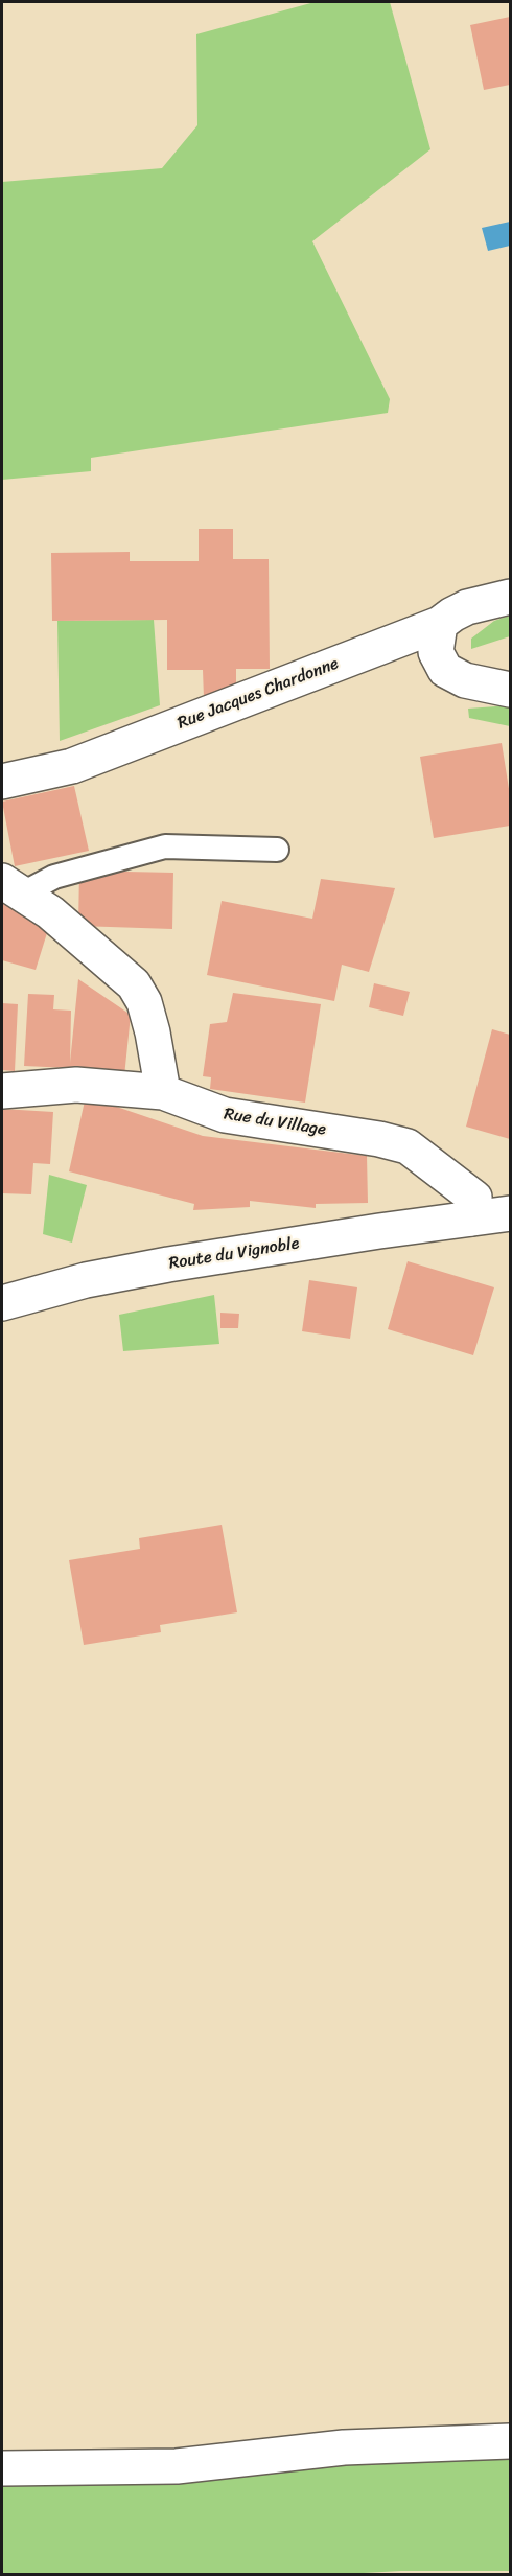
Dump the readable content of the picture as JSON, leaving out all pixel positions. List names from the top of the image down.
{
  "streets": {
    "street": ["Rue Jacques Chardonne", "Rue du Village", "Route du Vignoble"]
  },
  "crossings": [
    ["Rue du Village", "Route du Vignoble"]
  ]
}
